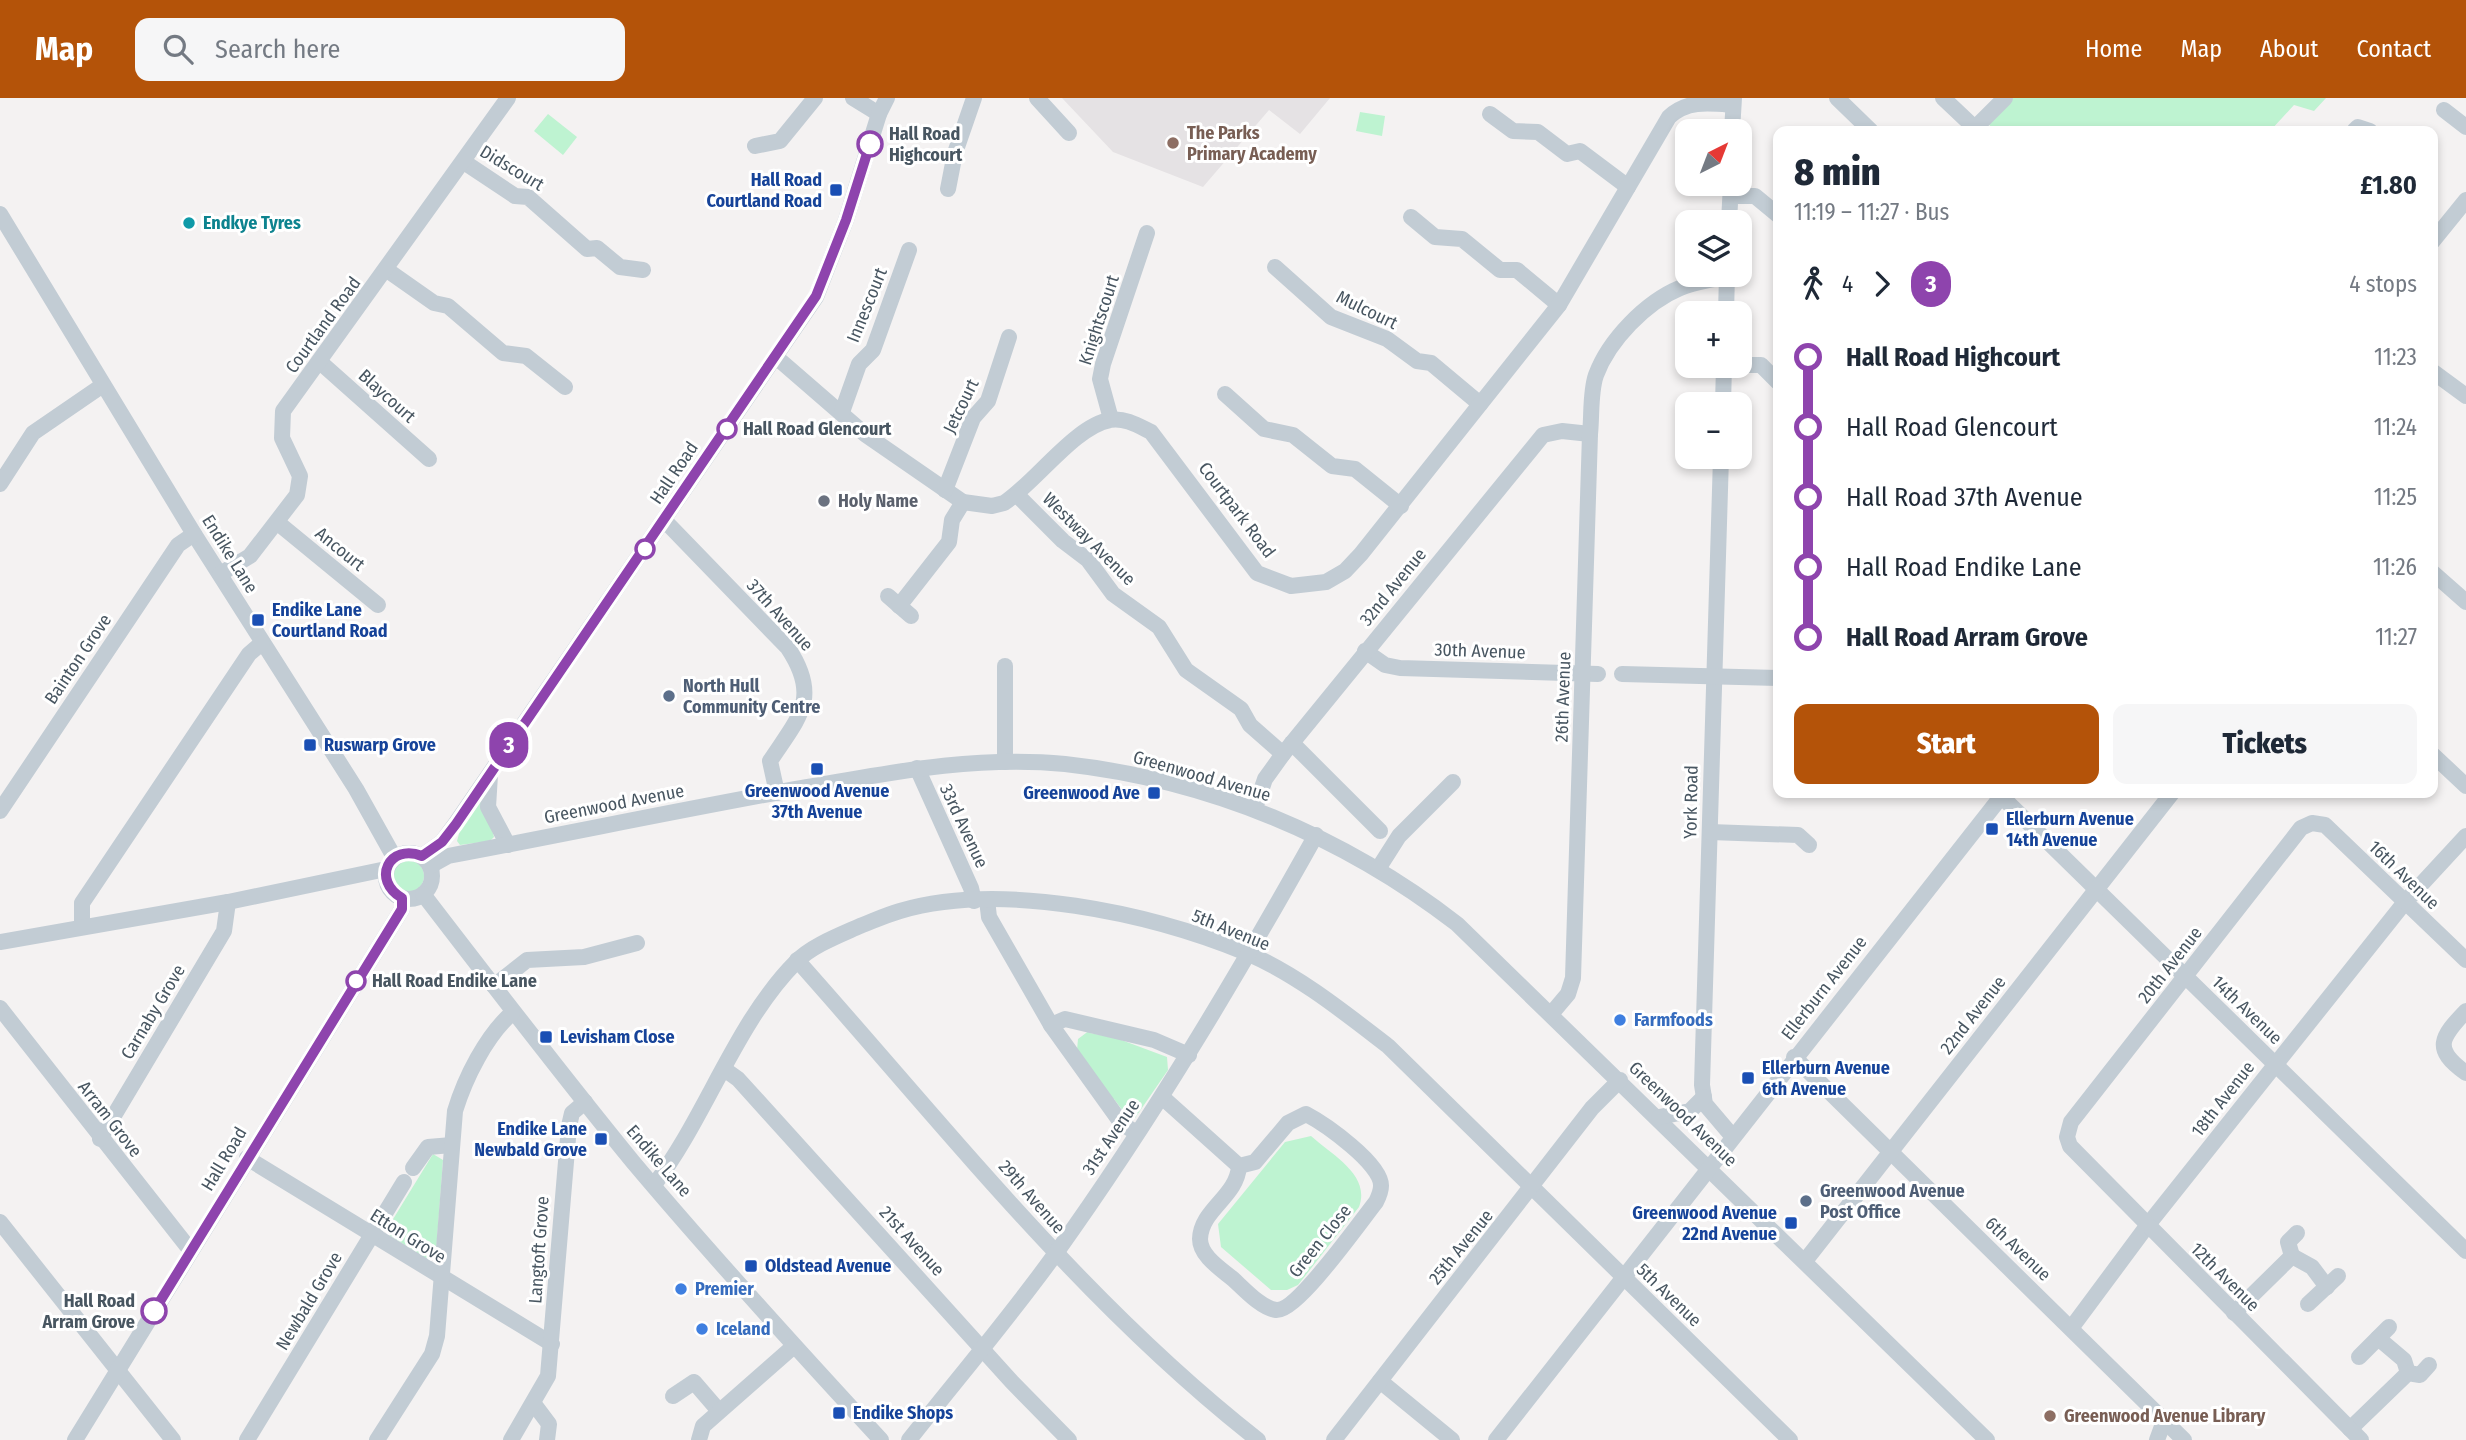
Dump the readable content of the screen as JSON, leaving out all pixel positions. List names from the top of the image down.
{
  "streets": {
    "street": [
      "Didscourt",
      "Innescourt",
      "Mulcourt",
      "Knightscourt",
      "Courtland Road",
      "Blaycourt",
      "Jetcourt",
      "Hall Road",
      "Courtpark Road",
      "Westway Avenue",
      "Ancourt",
      "Endike Lane",
      "32nd Avenue",
      "37th Avenue",
      "30th Avenue",
      "Bainton Grove",
      "26th Avenue",
      "Greenwood Avenue",
      "York Road",
      "33rd Avenue",
      "16th Avenue",
      "5th Avenue",
      "20th Avenue",
      "Ellerburn Avenue",
      "14th Avenue",
      "Carnaby Grove",
      "22nd Avenue",
      "18th Avenue",
      "Arram Grove",
      "31st Avenue",
      "29th Avenue",
      "Etton Grove",
      "21st Avenue",
      "Green Close",
      "25th Avenue",
      "6th Avenue",
      "Langtoft Grove",
      "12th Avenue",
      "Newbald Grove"
    ]
  },
  "crossings": [
    ["Didscourt", "Courtland Road"],
    ["Mulcourt", "Courtpark Road"],
    ["Knightscourt", "Courtpark Road"],
    ["Courtland Road", "Blaycourt"],
    ["Courtland Road", "Ancourt"],
    ["Courtland Road", "Endike Lane"],
    ["Hall Road", "Endike Lane"],
    ["Hall Road", "37th Avenue"],
    ["Hall Road", "Greenwood Avenue"],
    ["Hall Road", "Arram Grove"],
    ["Hall Road", "Etton Grove"],
    ["Westway Avenue", "32nd Avenue"],
    ["Endike Lane", "Bainton Grove"],
    ["Endike Lane", "Greenwood Avenue"],
    ["Endike Lane", "5th Avenue"],
    ["Endike Lane", "Langtoft Grove"],
    ["32nd Avenue", "30th Avenue"],
    ["32nd Avenue", "26th Avenue"],
    ["32nd Avenue", "Greenwood Avenue"],
    ["37th Avenue", "Greenwood Avenue"],
    ["30th Avenue", "26th Avenue"],
    ["26th Avenue", "Greenwood Avenue"],
    ["Greenwood Avenue", "33rd Avenue"],
    ["Greenwood Avenue", "Ellerburn Avenue"],
    ["Greenwood Avenue", "22nd Avenue"],
    ["Greenwood Avenue", "31st Avenue"],
    ["Greenwood Avenue", "25th Avenue"],
    ["33rd Avenue", "5th Avenue"],
    ["33rd Avenue", "31st Avenue"],
    ["16th Avenue", "20th Avenue"],
    ["16th Avenue", "18th Avenue"],
    ["5th Avenue", "Ellerburn Avenue"],
    ["5th Avenue", "31st Avenue"],
    ["5th Avenue", "29th Avenue"],
    ["5th Avenue", "21st Avenue"],
    ["5th Avenue", "25th Avenue"],
    ["20th Avenue", "14th Avenue"],
    ["20th Avenue", "12th Avenue"],
    ["Ellerburn Avenue", "6th Avenue"],
    ["14th Avenue", "22nd Avenue"],
    ["14th Avenue", "18th Avenue"],
    ["Carnaby Grove", "Arram Grove"],
    ["22nd Avenue", "6th Avenue"],
    ["18th Avenue", "6th Avenue"],
    ["18th Avenue", "12th Avenue"],
    ["31st Avenue", "29th Avenue"],
    ["31st Avenue", "21st Avenue"],
    ["Etton Grove", "Langtoft Grove"],
    ["Etton Grove", "Newbald Grove"]
  ],
  "places": {
    "other": [
      "The Parks Primary Academy",
      "Hall Road Highcourt",
      "Endkye Tyres",
      "Hall Road Glencourt",
      "Holy Name",
      "North Hull Community Centre",
      "Hall Road Endike Lane",
      "Farmfoods",
      "Greenwood Avenue Post Office",
      "Premier",
      "Hall Road Arram Grove",
      "Iceland",
      "Greenwood Avenue Library"
    ],
    "transit": [
      "Hall Road Courtland Road",
      "Endike Lane Courtland Road",
      "Ruswarp Grove",
      "Greenwood Avenue 37th Avenue",
      "Greenwood Ave",
      "Ellerburn Avenue 14th Avenue",
      "Levisham Close",
      "Ellerburn Avenue 6th Avenue",
      "Endike Lane Newbald Grove",
      "Greenwood Avenue 22nd Avenue",
      "Oldstead Avenue",
      "Endike Shops"
    ]
  },
  "lines": ["bus line 3"],
  "north": "top right",
  "page": {
    "header": "Map",
    "search": "Search here",
    "nav": [
      "Home",
      "Map",
      "About",
      "Contact"
    ],
    "on_map": "3",
    "map_buttons": ["+", "−"],
    "heading": ["8 min", "11:19 – 11:27 · Bus", "£1.80"],
    "legs": ["4", "3", "4 stops"],
    "list": [
      {
        "name": "Hall Road Highcourt",
        "value": "11:23"
      },
      {
        "name": "Hall Road Glencourt",
        "value": "11:24"
      },
      {
        "name": "Hall Road 37th Avenue",
        "value": "11:25"
      },
      {
        "name": "Hall Road Endike Lane",
        "value": "11:26"
      },
      {
        "name": "Hall Road Arram Grove",
        "value": "11:27"
      }
    ],
    "buttons": ["Start", "Tickets"]
  }
}
